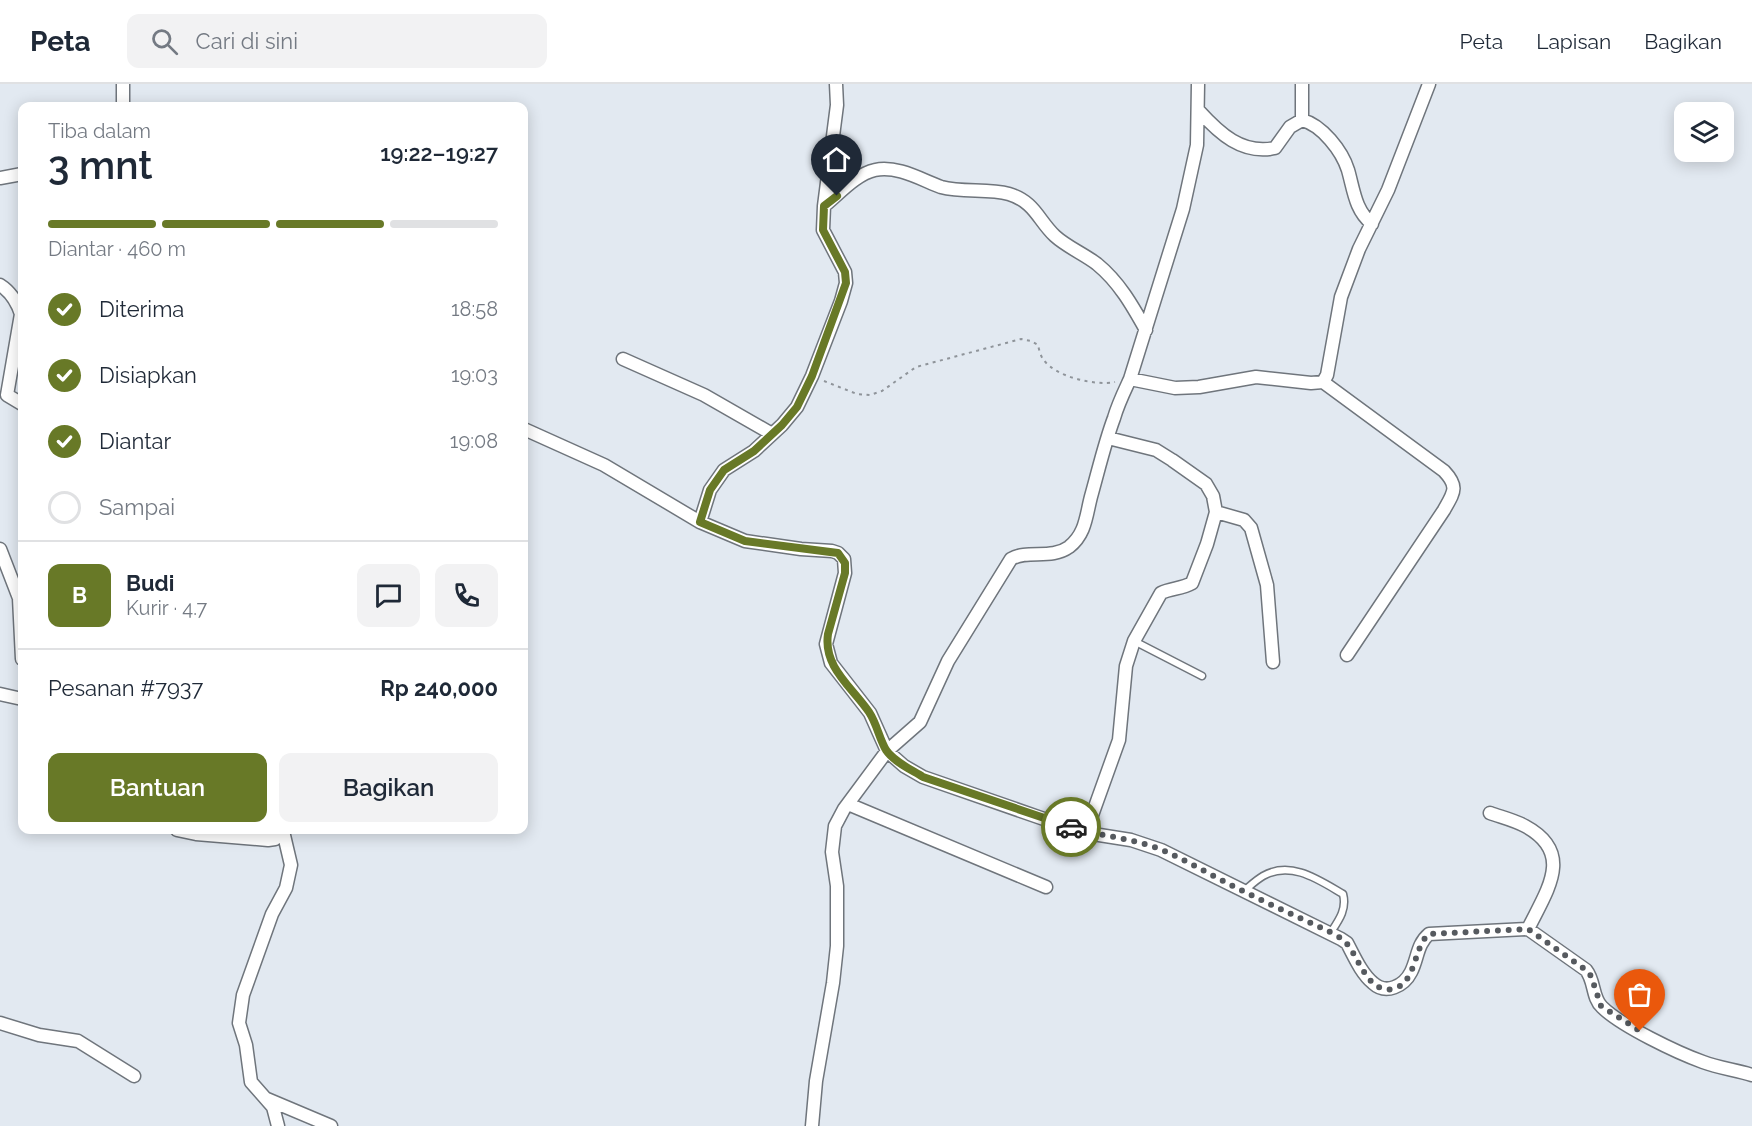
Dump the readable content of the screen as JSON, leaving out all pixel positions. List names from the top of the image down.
{
  "page": {
    "header": "Peta",
    "search": "Cari di sini",
    "nav": ["Peta", "Lapisan", "Bagikan"],
    "heading": ["3 mnt", "Tiba dalam", "19:22–19:27"],
    "panel": [
      "Budi",
      "Kurir · 4.7",
      "Pesanan #7937",
      "Rp 240,000"
    ],
    "bar": "Diantar · 460 m",
    "list": [
      ["Diterima", "18:58"],
      ["Disiapkan", "19:03"],
      ["Diantar", "19:08"],
      "Sampai"
    ],
    "round": "B",
    "buttons": ["Bantuan", "Bagikan"]
  }
}
